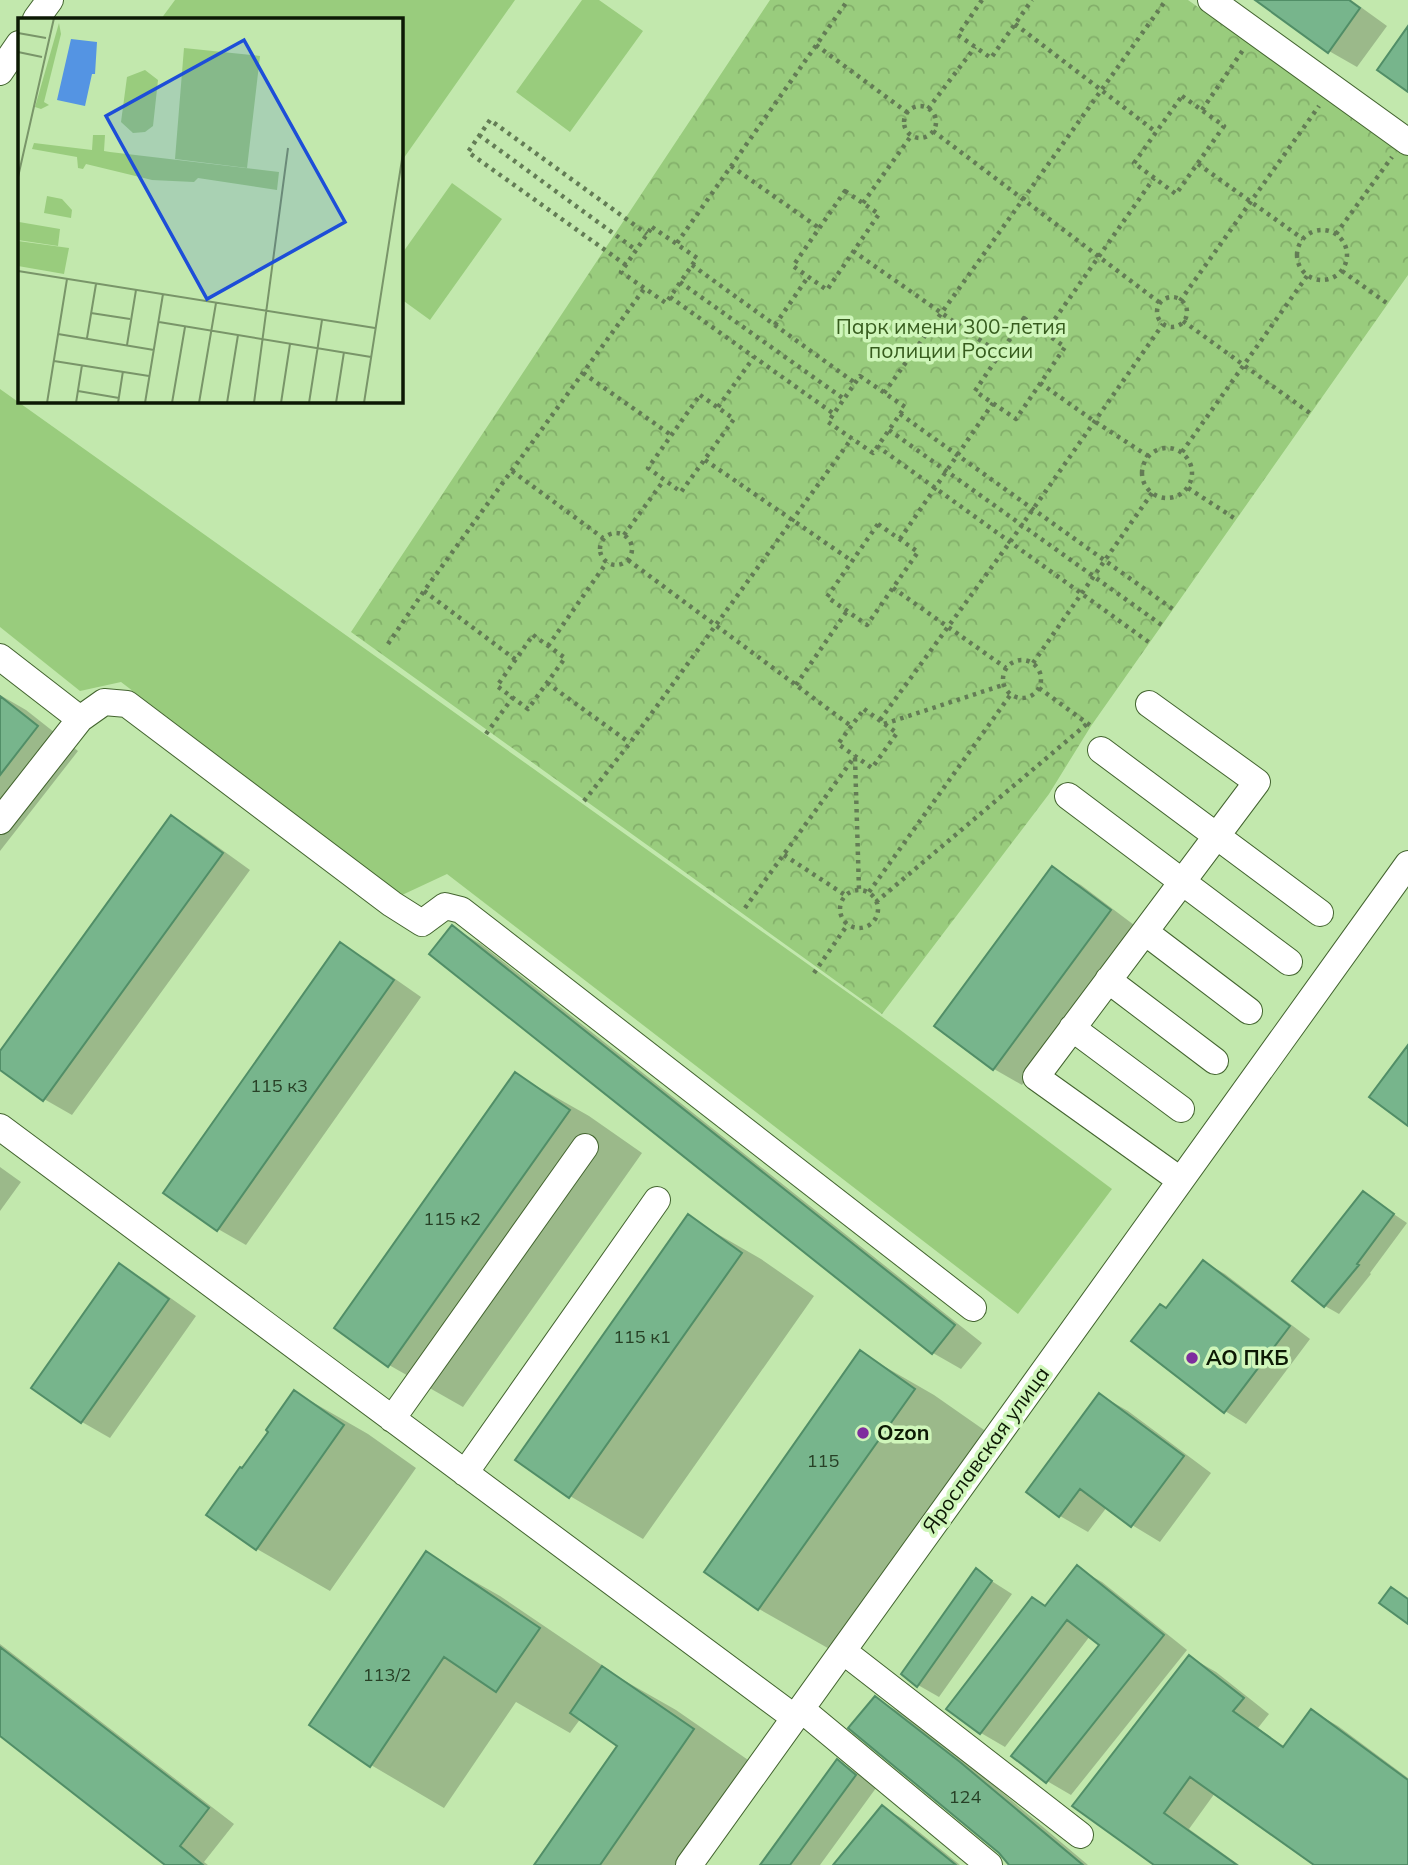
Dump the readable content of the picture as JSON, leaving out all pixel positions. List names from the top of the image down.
{
  "streets": {
    "street": ["Ярославская улица"]
  },
  "parks": ["Парк имени 300-летия полиции России"],
  "places": ["АО ПКБ", "Ozon"],
  "house_numbers": [
    "115 к3",
    "115 к2",
    "115 к1",
    "115",
    "113/2",
    "124"
  ]
}
